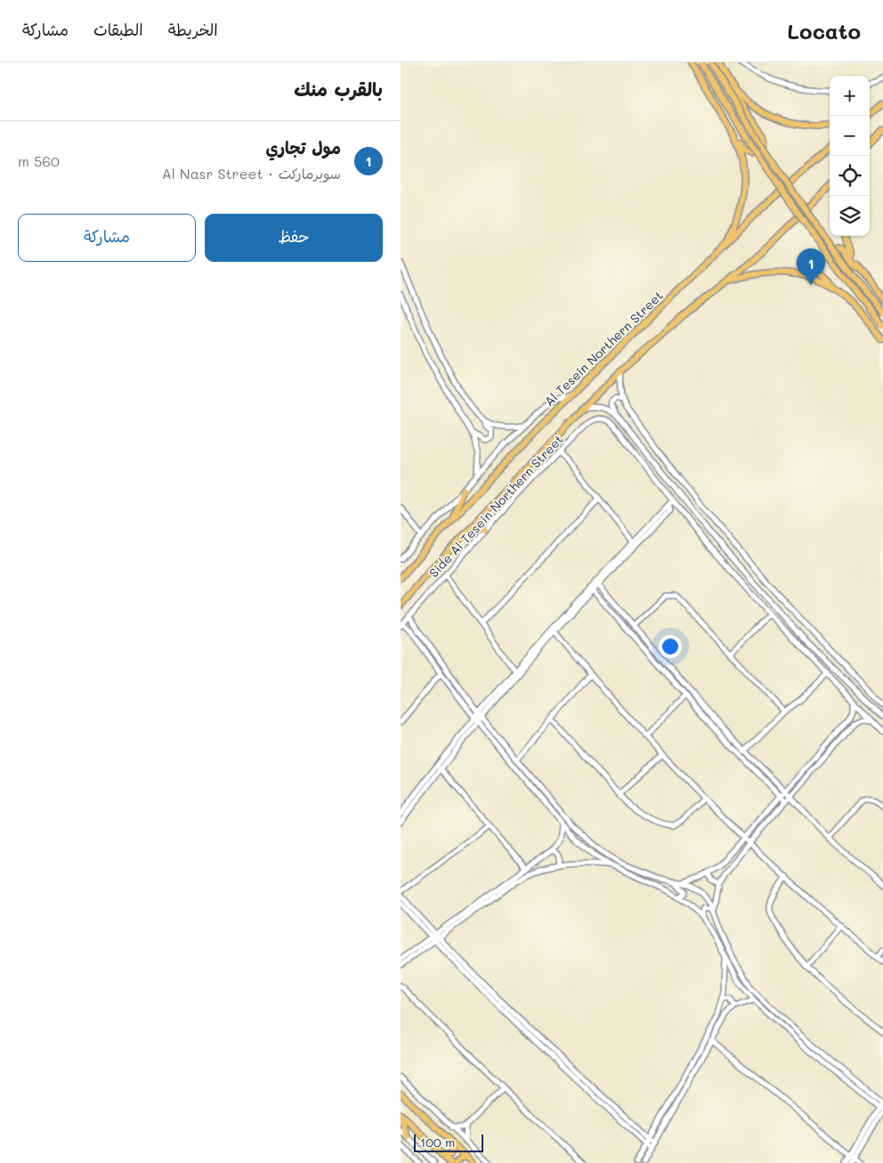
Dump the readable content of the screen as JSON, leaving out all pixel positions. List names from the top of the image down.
{
  "streets": {
    "main road": ["Al Tesein Northern Street"],
    "street": ["Side Al Tesein Northern Street"]
  },
  "scale_bar": "100 m",
  "page": {
    "header": "Locato",
    "nav": ["الخريطة", "الطبقات", "مشاركة"],
    "heading": "بالقرب منك",
    "map_buttons": ["+", "−"],
    "list": [
      {
        "mark": "1",
        "name": "مول تجاري",
        "note": "سوبرماركت · Al Nasr Street",
        "value": "560 m"
      }
    ],
    "buttons": ["حفظ", "مشاركة"],
    "pins": "1",
    "scale": "100 m"
  }
}
